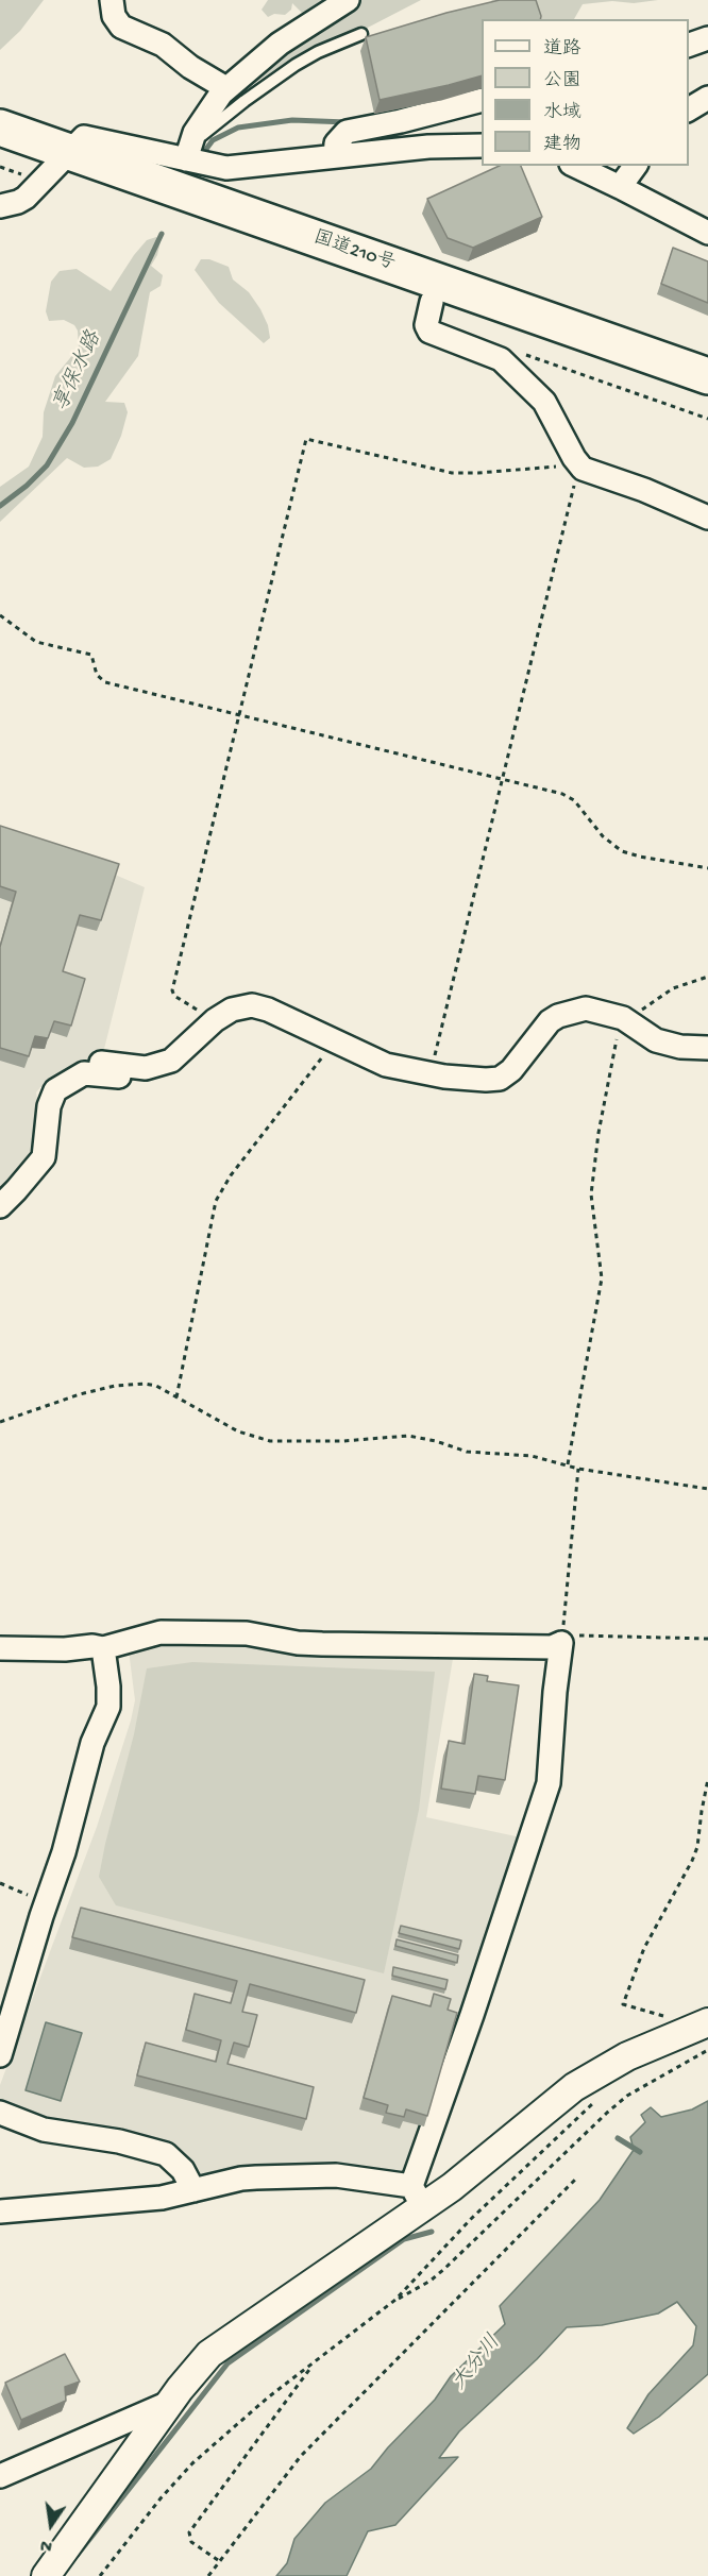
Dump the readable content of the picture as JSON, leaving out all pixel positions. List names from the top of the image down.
{
  "streets": {
    "highway": ["国道210号"]
  },
  "water": ["享保水路", "大分川"],
  "legend": [
    "道路",
    "公園",
    "水域",
    "建物"
  ],
  "north": "bottom"
}
